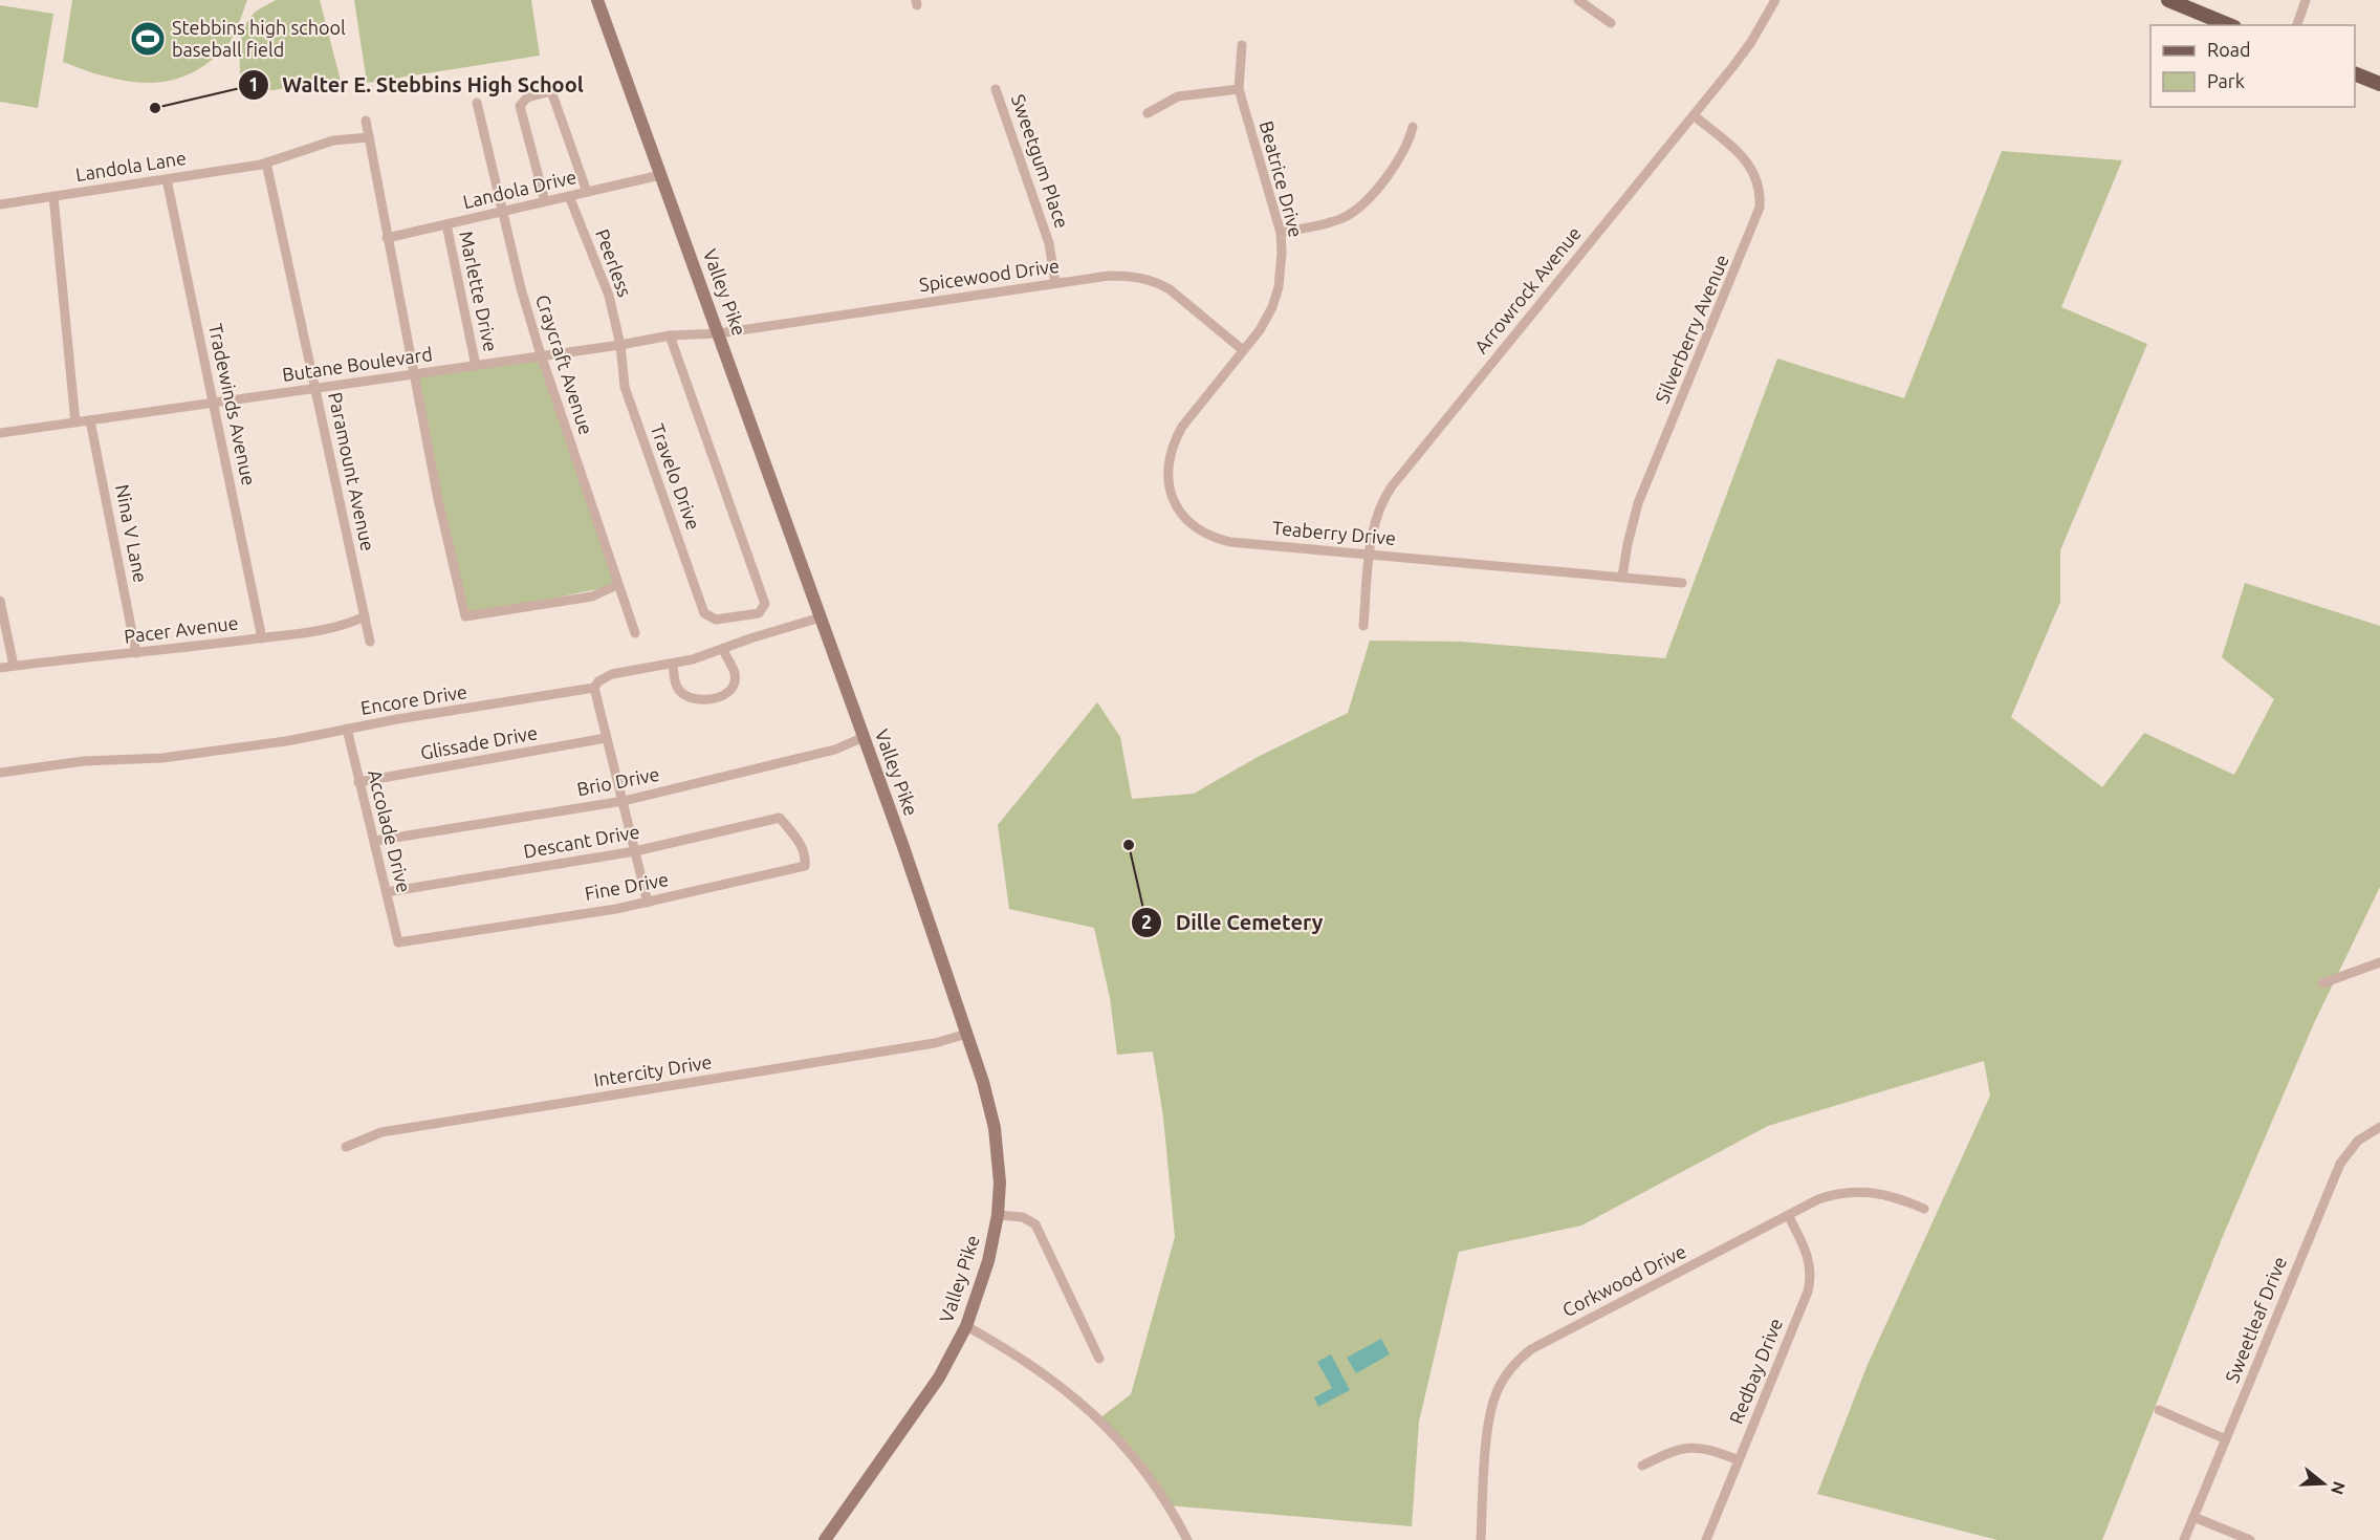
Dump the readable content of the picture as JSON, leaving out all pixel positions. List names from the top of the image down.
{
  "streets": {
    "street": [
      "Sweetgum Place",
      "Landola Lane",
      "Beatrice Drive",
      "Landola Drive",
      "Peerless",
      "Spicewood Drive",
      "Arrowrock Avenue",
      "Marlette Drive",
      "Valley Pike",
      "Silverberry Avenue",
      "Butane Boulevard",
      "Craycraft Avenue",
      "Tradewinds Avenue",
      "Paramount Avenue",
      "Travelo Drive",
      "Nina V Lane",
      "Teaberry Drive",
      "Pacer Avenue",
      "Encore Drive",
      "Glissade Drive",
      "Brio Drive",
      "Accolade Drive",
      "Descant Drive",
      "Fine Drive",
      "Intercity Drive",
      "Corkwood Drive",
      "Sweetleaf Drive",
      "Redbay Drive"
    ]
  },
  "crossings": [
    ["Sweetgum Place", "Spicewood Drive"],
    ["Landola Lane", "Tradewinds Avenue"],
    ["Landola Lane", "Paramount Avenue"],
    ["Beatrice Drive", "Spicewood Drive"],
    ["Beatrice Drive", "Teaberry Drive"],
    ["Landola Drive", "Peerless"],
    ["Landola Drive", "Marlette Drive"],
    ["Landola Drive", "Valley Pike"],
    ["Landola Drive", "Craycraft Avenue"],
    ["Peerless", "Butane Boulevard"],
    ["Peerless", "Travelo Drive"],
    ["Spicewood Drive", "Valley Pike"],
    ["Spicewood Drive", "Butane Boulevard"],
    ["Spicewood Drive", "Teaberry Drive"],
    ["Arrowrock Avenue", "Silverberry Avenue"],
    ["Arrowrock Avenue", "Teaberry Drive"],
    ["Marlette Drive", "Butane Boulevard"],
    ["Valley Pike", "Butane Boulevard"],
    ["Valley Pike", "Encore Drive"],
    ["Valley Pike", "Brio Drive"],
    ["Valley Pike", "Intercity Drive"],
    ["Silverberry Avenue", "Teaberry Drive"],
    ["Butane Boulevard", "Craycraft Avenue"],
    ["Butane Boulevard", "Tradewinds Avenue"],
    ["Butane Boulevard", "Paramount Avenue"],
    ["Butane Boulevard", "Travelo Drive"],
    ["Butane Boulevard", "Nina V Lane"],
    ["Tradewinds Avenue", "Pacer Avenue"],
    ["Paramount Avenue", "Pacer Avenue"],
    ["Nina V Lane", "Pacer Avenue"],
    ["Encore Drive", "Accolade Drive"],
    ["Glissade Drive", "Accolade Drive"],
    ["Brio Drive", "Accolade Drive"],
    ["Accolade Drive", "Descant Drive"],
    ["Accolade Drive", "Fine Drive"],
    ["Descant Drive", "Fine Drive"],
    ["Corkwood Drive", "Redbay Drive"]
  ],
  "places": {
    "sports": ["Stebbins high school baseball field"],
    "other": ["Walter E. Stebbins High School", "Dille Cemetery"]
  },
  "legend": ["Road", "Park"],
  "north": "right"
}
